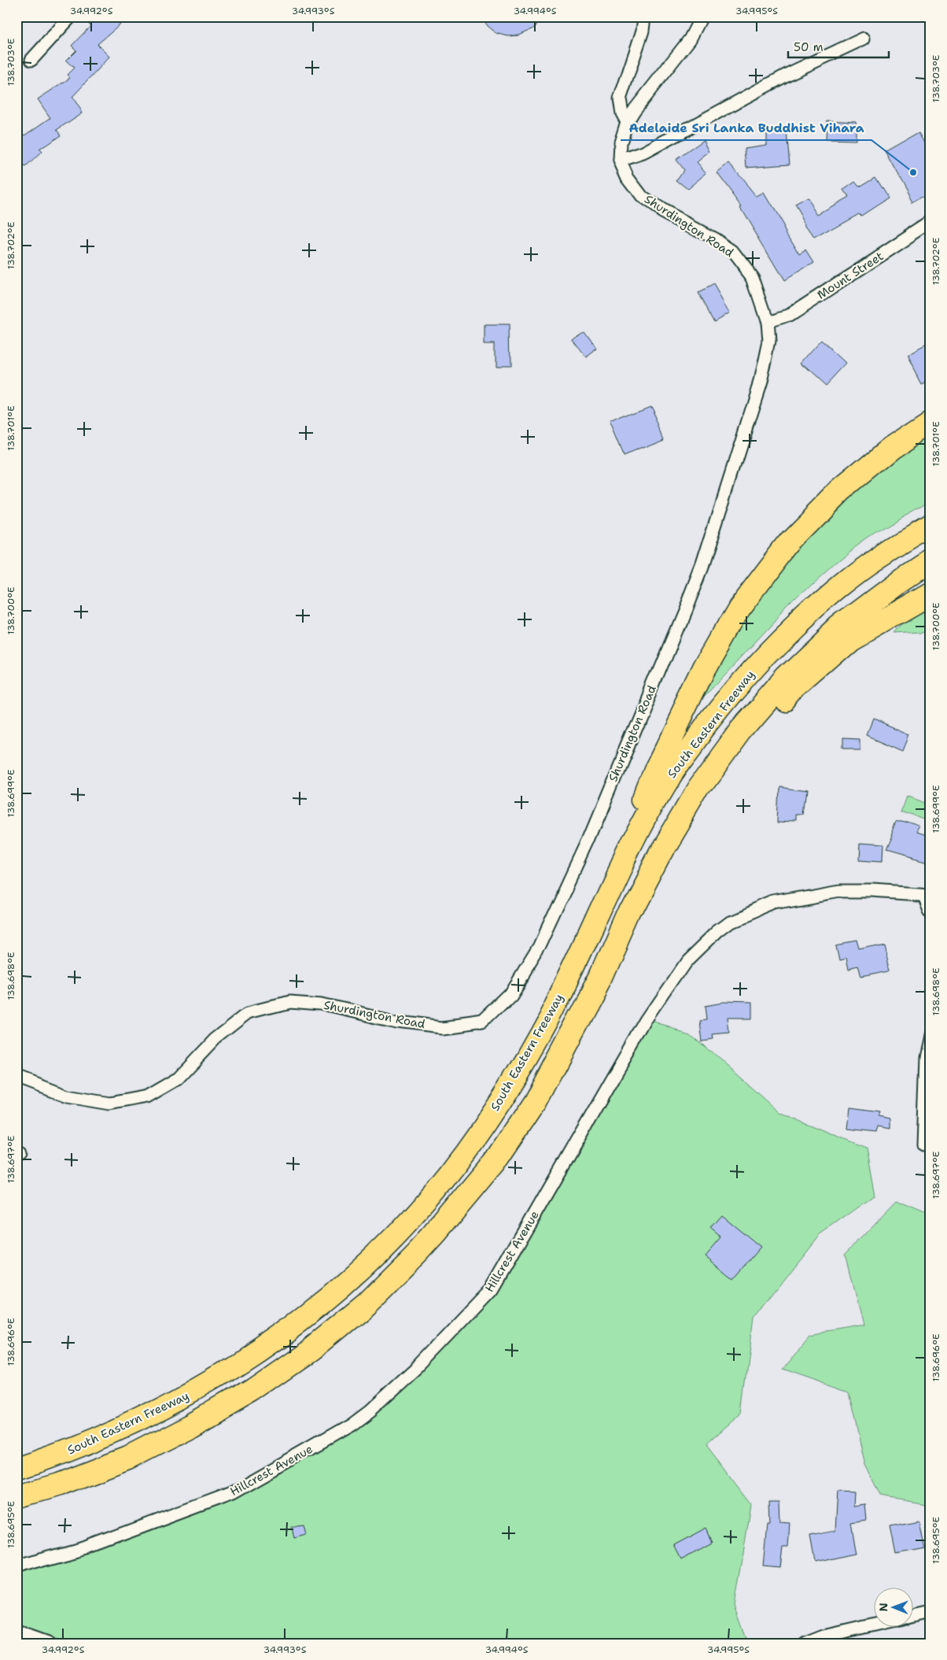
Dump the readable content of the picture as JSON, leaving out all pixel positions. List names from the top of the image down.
{
  "streets": {
    "highway": ["South Eastern Freeway"],
    "street": ["Shurdington Road", "Mount Street", "Hillcrest Avenue"]
  },
  "crossings": [
    ["Shurdington Road", "Mount Street"]
  ],
  "places": ["Adelaide Sri Lanka Buddhist Vihara"],
  "scale_bar": "50 m",
  "north": "left",
  "coordinates": [
    "34.992°S",
    "34.993°S",
    "34.994°S",
    "34.995°S",
    "138.703°E",
    "138.702°E",
    "138.701°E",
    "138.700°E",
    "138.699°E",
    "138.698°E",
    "138.697°E",
    "138.696°E",
    "138.695°E"
  ]
}
